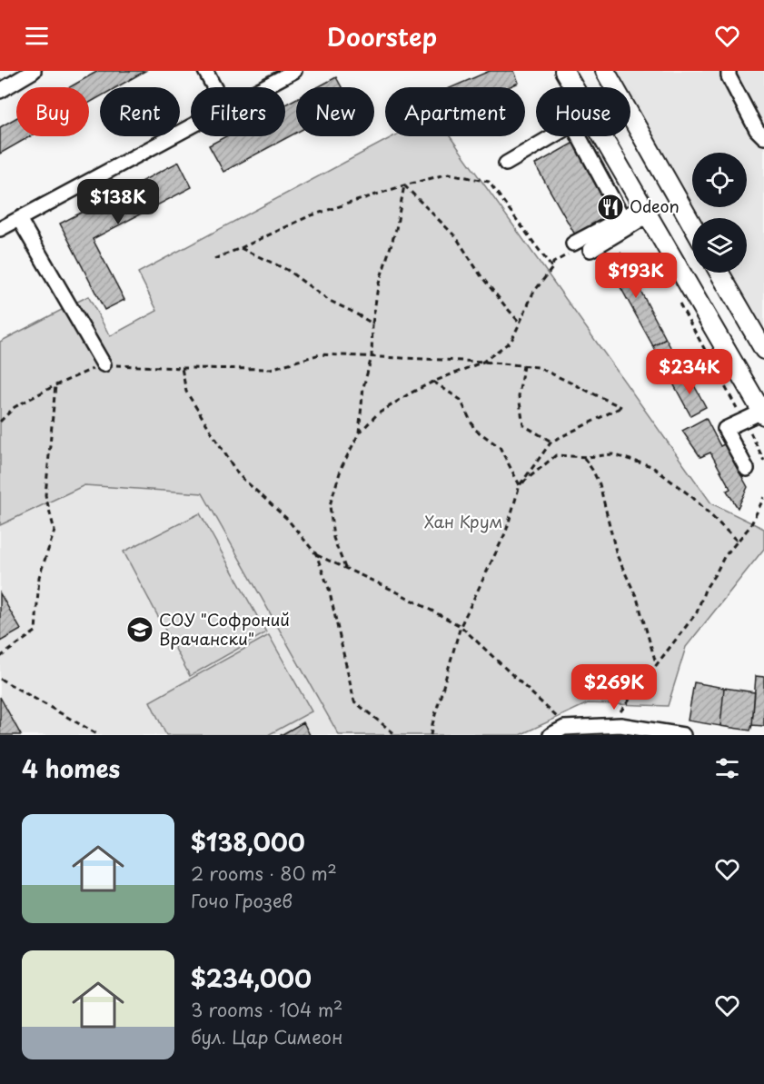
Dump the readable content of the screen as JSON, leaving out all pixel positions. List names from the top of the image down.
{
  "parks": ["Хан Крум"],
  "places": {
    "restaurant": ["Odeon"],
    "school or university": ["СОУ \"Софроний Врачански\""]
  },
  "page": {
    "header": "Doorstep",
    "chip": [
      "Buy",
      "Rent",
      "Filters",
      "New",
      "Apartment",
      "House"
    ],
    "price": [
      "$138K",
      "$193K",
      "$234K",
      "$269K"
    ],
    "heading": "4 homes",
    "list": [
      {
        "name": "$138,000",
        "note": "2 rooms · 80 m² · Гочо Грозев"
      },
      {
        "name": "$234,000",
        "note": "3 rooms · 104 m² · бул. Цар Симеон"
      }
    ]
  }
}
